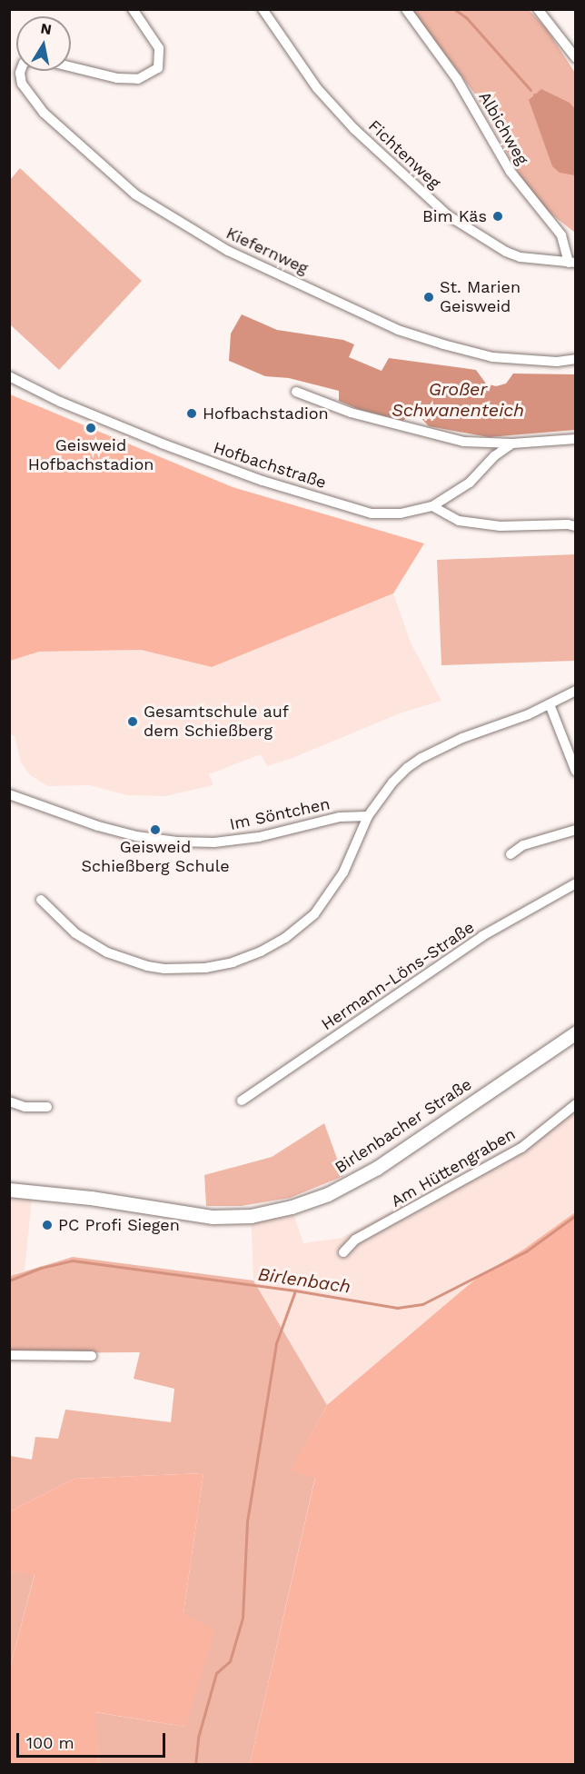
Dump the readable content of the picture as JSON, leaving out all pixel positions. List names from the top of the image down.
{
  "streets": {
    "main road": ["Birlenbacher Straße"],
    "street": [
      "Albichweg",
      "Fichtenweg",
      "Kiefernweg",
      "Hofbachstraße",
      "Im Söntchen",
      "Hermann-Löns-Straße",
      "Am Hüttengraben"
    ]
  },
  "crossings": [
    ["Albichweg", "Fichtenweg"]
  ],
  "water": ["Großer Schwanenteich", "Birlenbach"],
  "places": [
    "Bim Käs",
    "St. Marien Geisweid",
    "Hofbachstadion",
    "Geisweid Hofbachstadion",
    "Gesamtschule auf dem Schießberg",
    "Geisweid Schießberg Schule",
    "PC Profi Siegen"
  ],
  "scale_bar": "100 m",
  "north": "top"
}
